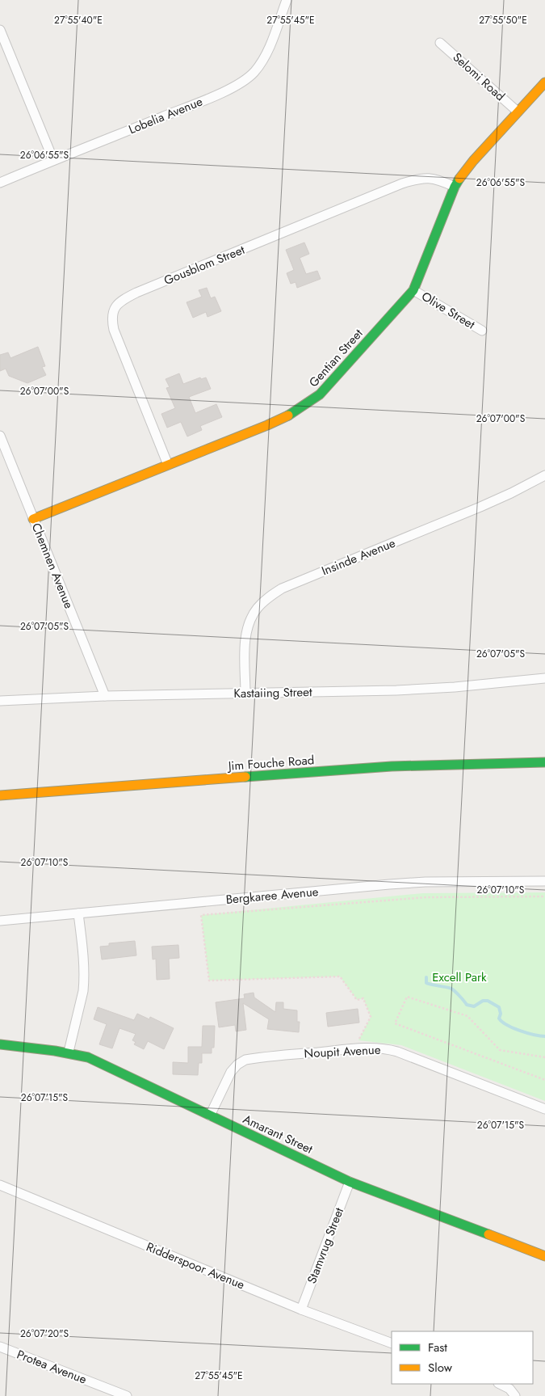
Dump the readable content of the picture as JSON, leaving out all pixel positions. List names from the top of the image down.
{
  "streets": {
    "street": [
      "Selomi Road",
      "Lobelia Avenue",
      "Gousblom Street",
      "Olive Street",
      "Gentian Street",
      "Insinde Avenue",
      "Chemnen Avenue",
      "Kastaiing Street",
      "Jim Fouche Road",
      "Bergkaree Avenue",
      "Noupit Avenue",
      "Amarant Street",
      "Stamvrug Street",
      "Ridderspoor Avenue",
      "Protea Avenue"
    ]
  },
  "crossings": [
    ["Selomi Road", "Gentian Street"],
    ["Gousblom Street", "Gentian Street"],
    ["Olive Street", "Gentian Street"],
    ["Gentian Street", "Chemnen Avenue"],
    ["Insinde Avenue", "Kastaiing Street"],
    ["Chemnen Avenue", "Kastaiing Street"],
    ["Noupit Avenue", "Amarant Street"],
    ["Amarant Street", "Stamvrug Street"],
    ["Stamvrug Street", "Ridderspoor Avenue"]
  ],
  "parks": ["Excell Park"],
  "legend": ["Fast", "Slow"],
  "coordinates": [
    "27°55'40\"E",
    "27°55'45\"E",
    "27°55'50\"E",
    "26°06'55\"S",
    "26°07'00\"S",
    "26°07'05\"S",
    "26°07'10\"S",
    "26°07'15\"S",
    "26°07'20\"S"
  ]
}
